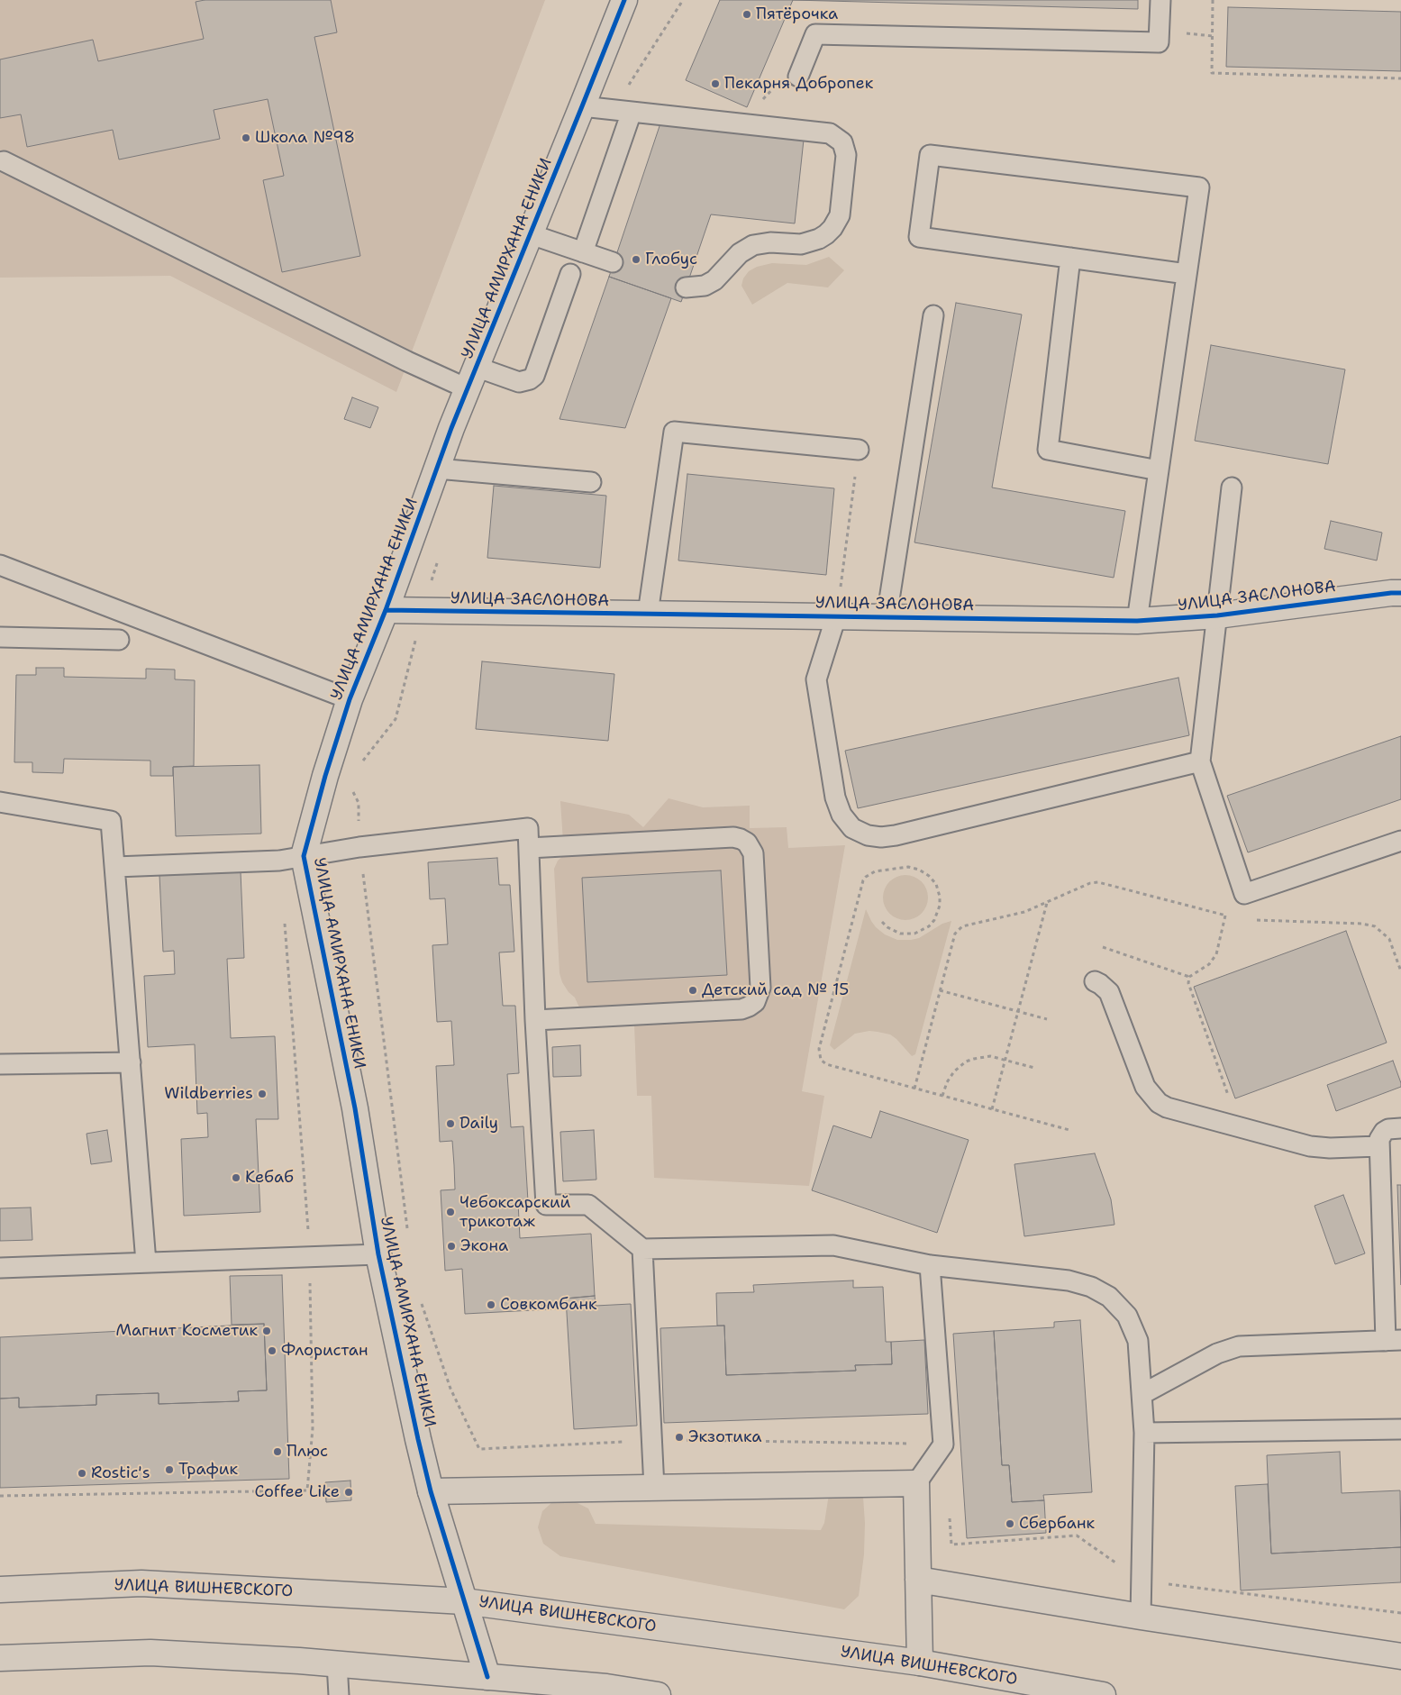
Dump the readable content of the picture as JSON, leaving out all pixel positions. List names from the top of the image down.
{
  "streets": {
    "street": ["УЛИЦА АМИРХАНА ЕНИКИ", "УЛИЦА ЗАСЛОНОВА", "УЛИЦА ВИШНЕВСКОГО"]
  },
  "crossings": [
    ["УЛИЦА АМИРХАНА ЕНИКИ", "УЛИЦА ЗАСЛОНОВА"],
    ["УЛИЦА АМИРХАНА ЕНИКИ", "УЛИЦА ВИШНЕВСКОГО"]
  ],
  "places": [
    "Пятёрочка",
    "Пекарня Добропек",
    "Школа №98",
    "Глобус",
    "Детский сад № 15",
    "Wildberries",
    "Daily",
    "Кебаб",
    "Чебоксарский трикотаж",
    "Экона",
    "Совкомбанк",
    "Магнит Косметик",
    "Флористан",
    "Экзотика",
    "Плюс",
    "Трафик",
    "Rostiс's",
    "Coffee Like",
    "Сбербанк"
  ]
}
